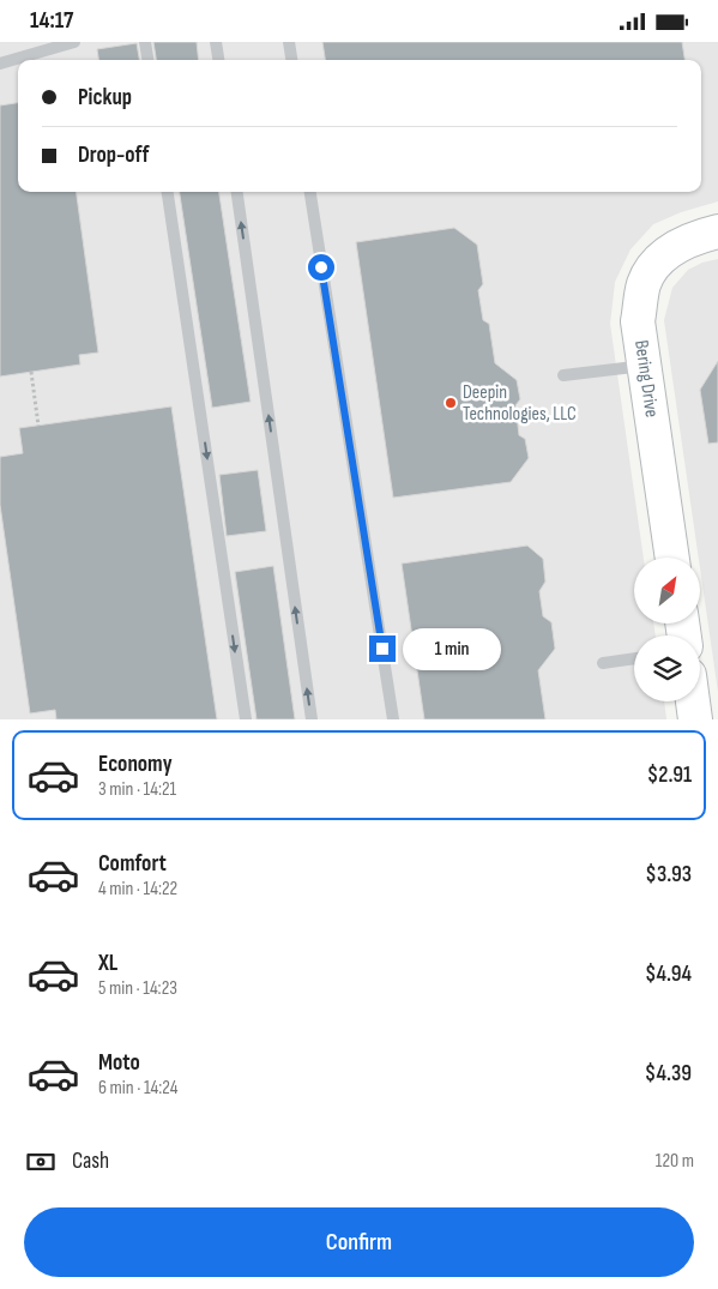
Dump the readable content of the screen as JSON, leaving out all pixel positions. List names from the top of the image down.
{
  "streets": {
    "street": ["Bering Drive"]
  },
  "places": ["Deepin Technologies, LLC"],
  "north": "top right",
  "page": {
    "status": "14:17",
    "banner": ["Pickup", "Drop-off"],
    "bubble": "1 min",
    "list": [
      {
        "name": "Economy",
        "note": "3 min · 14:21",
        "value": "$2.91"
      },
      {
        "name": "Comfort",
        "note": "4 min · 14:22",
        "value": "$3.93"
      },
      {
        "name": "XL",
        "note": "5 min · 14:23",
        "value": "$4.94"
      },
      {
        "name": "Moto",
        "note": "6 min · 14:24",
        "value": "$4.39"
      }
    ],
    "pay": ["Cash", "120 m"],
    "buttons": "Confirm"
  }
}
